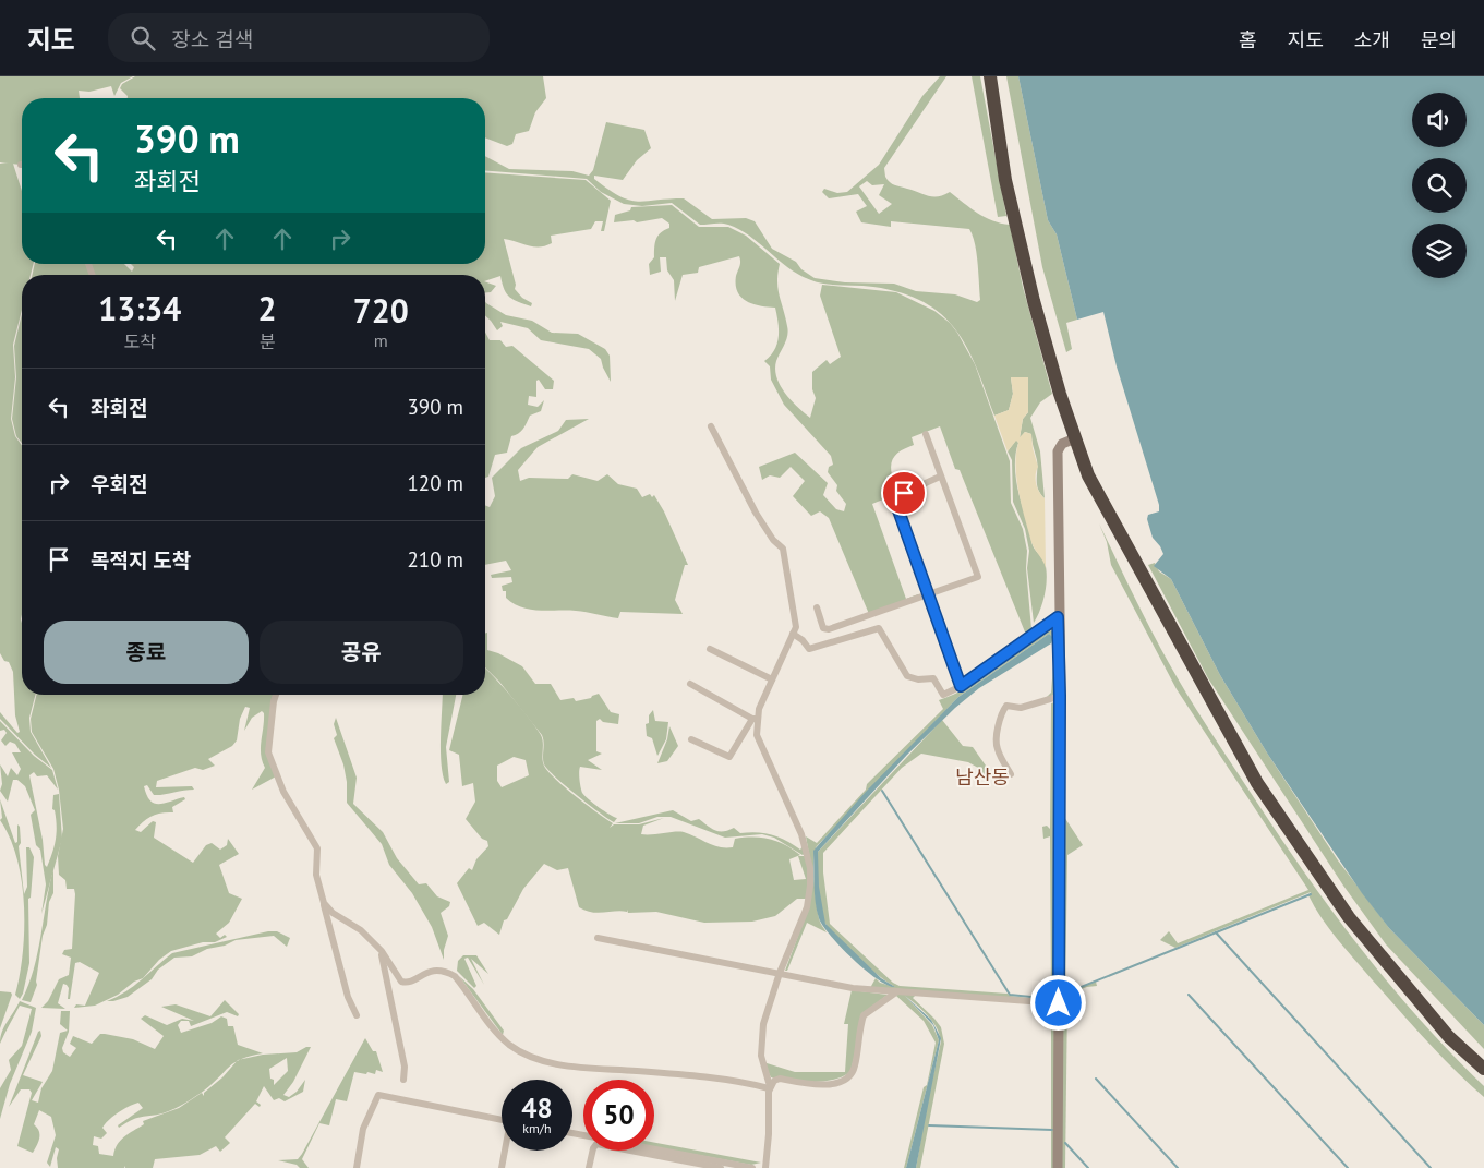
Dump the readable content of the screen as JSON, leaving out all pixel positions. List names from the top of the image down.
{
  "districts": ["남산동"],
  "page": {
    "header": "지도",
    "search": "장소 검색",
    "nav": [
      "홈",
      "지도",
      "소개",
      "문의"
    ],
    "turn": ["390 m", "좌회전"],
    "eta": [
      "13:34",
      "도착",
      "2",
      "분",
      "720",
      "m"
    ],
    "list": [
      {
        "name": "좌회전",
        "value": "390 m"
      },
      {
        "name": "우회전",
        "value": "120 m"
      },
      {
        "name": "목적지 도착",
        "value": "210 m"
      }
    ],
    "buttons": ["종료", "공유"],
    "speed": "48 km/h",
    "limit": "50"
  }
}
